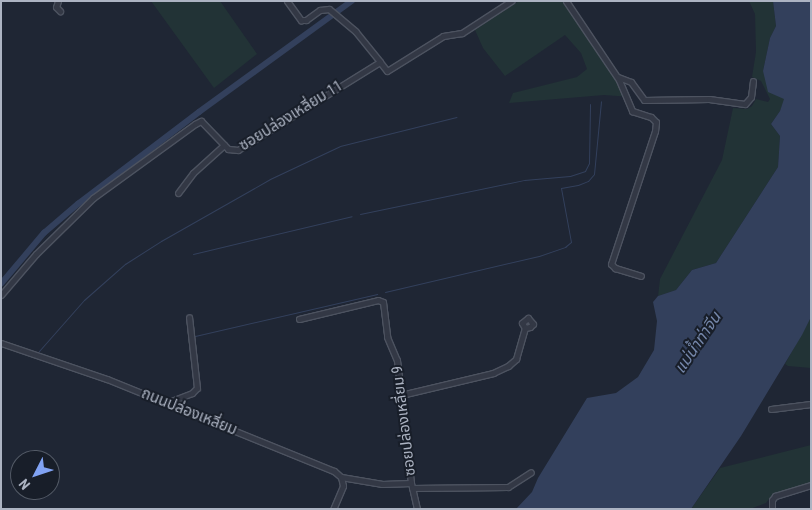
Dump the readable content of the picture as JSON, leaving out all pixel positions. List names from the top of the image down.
{
  "streets": {
    "street": ["ซอยปล่องเหลี่ยม 11", "ถนนปล่องเหลี่ยม", "ซอยปล่องเหลี่ยม 9"]
  },
  "crossings": [
    ["ถนนปล่องเหลี่ยม", "ซอยปล่องเหลี่ยม 9"]
  ],
  "water": ["แม่น้ำท่าจีน"],
  "north": "bottom left"
}
